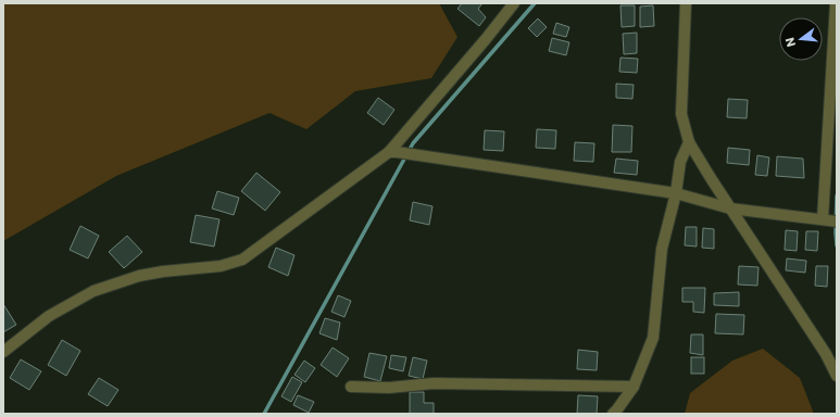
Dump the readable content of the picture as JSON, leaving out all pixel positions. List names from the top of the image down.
{
  "north": "left"
}
